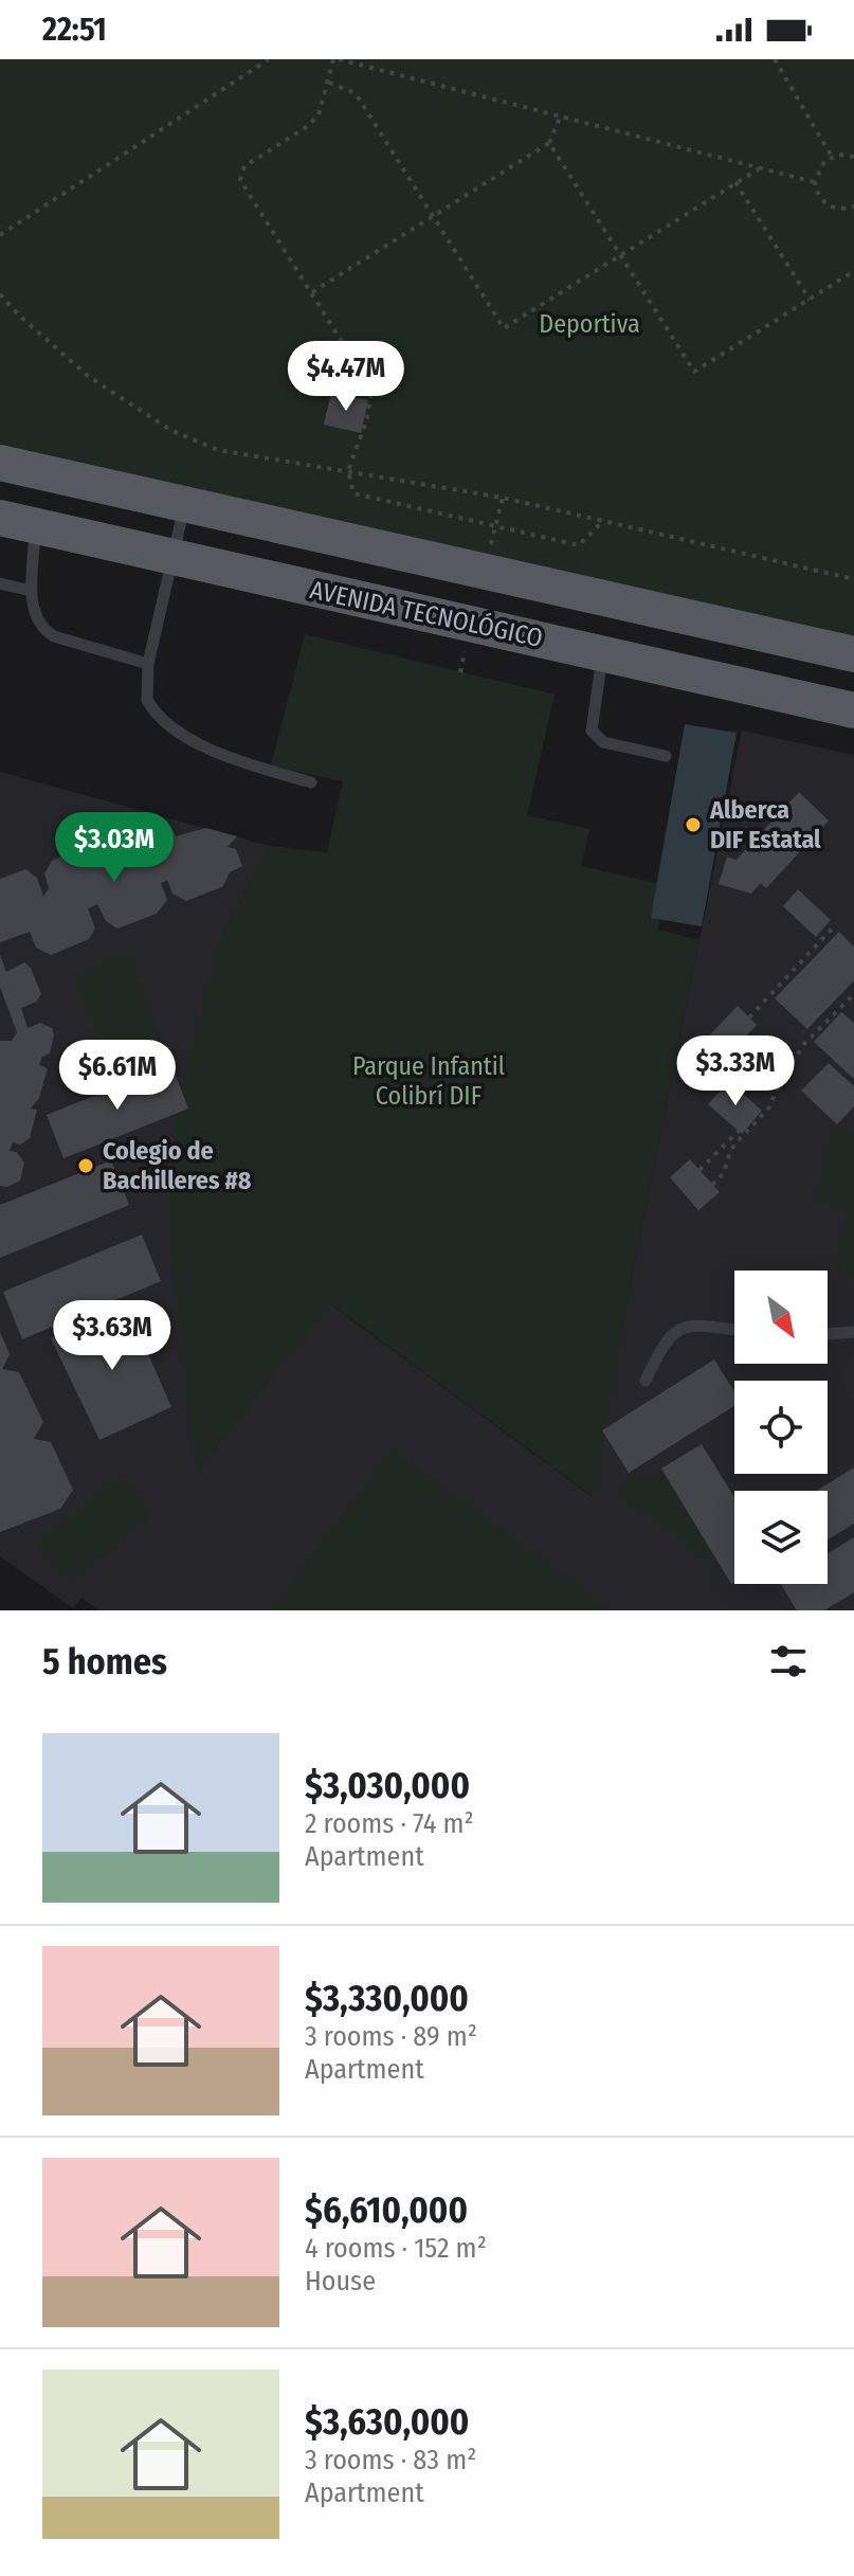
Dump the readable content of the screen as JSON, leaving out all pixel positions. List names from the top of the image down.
{
  "streets": {
    "main road": ["AVENIDA TECNOLÓGICO"]
  },
  "parks": ["Deportiva", "Parque Infantil Colibrí DIF"],
  "places": ["Alberca DIF Estatal", "Colegio de Bachilleres #8"],
  "north": "bottom right",
  "page": {
    "status": "22:51",
    "price": [
      "$4.47M",
      "$3.03M",
      "$3.33M",
      "$6.61M",
      "$3.63M"
    ],
    "heading": "5 homes",
    "list": [
      {
        "name": "$3,030,000",
        "note": "2 rooms · 74 m² · Apartment"
      },
      {
        "name": "$3,330,000",
        "note": "3 rooms · 89 m² · Apartment"
      },
      {
        "name": "$6,610,000",
        "note": "4 rooms · 152 m² · House"
      },
      {
        "name": "$3,630,000",
        "note": "3 rooms · 83 m² · Apartment"
      }
    ]
  }
}
